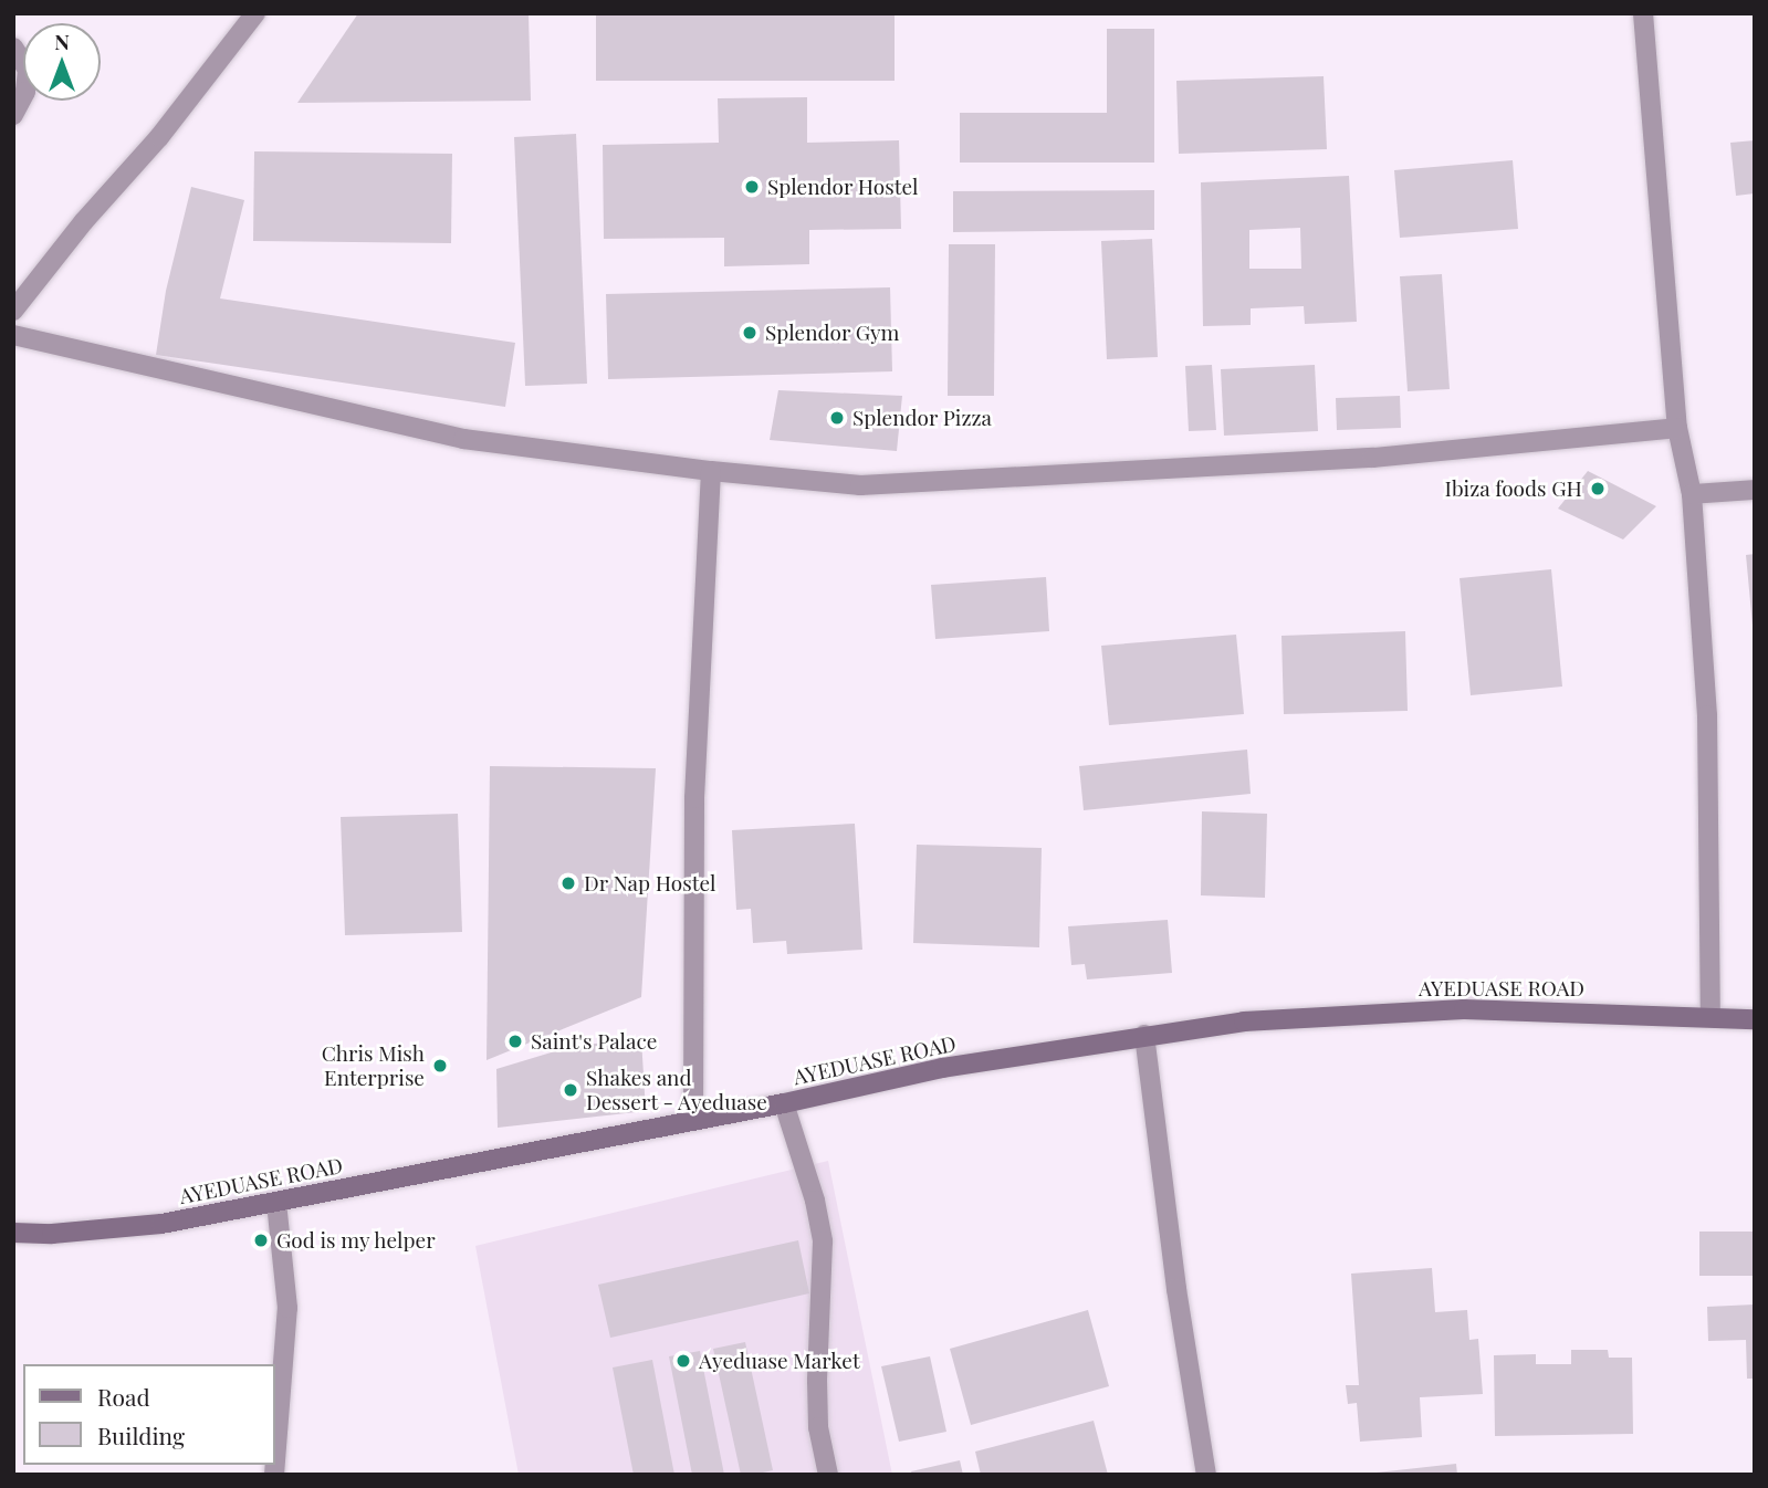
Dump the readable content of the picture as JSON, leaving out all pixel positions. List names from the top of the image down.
{
  "streets": {
    "street": ["AYEDUASE ROAD"]
  },
  "places": [
    "Splendor Hostel",
    "Splendor Gym",
    "Splendor Pizza",
    "Ibiza foods GH",
    "Dr Nap Hostel",
    "Saint's Palace",
    "Chris Mish Enterprise",
    "Shakes and Dessert - Ayeduase",
    "God is my helper",
    "Ayeduase Market"
  ],
  "legend": ["Road", "Building"],
  "north": "top"
}
